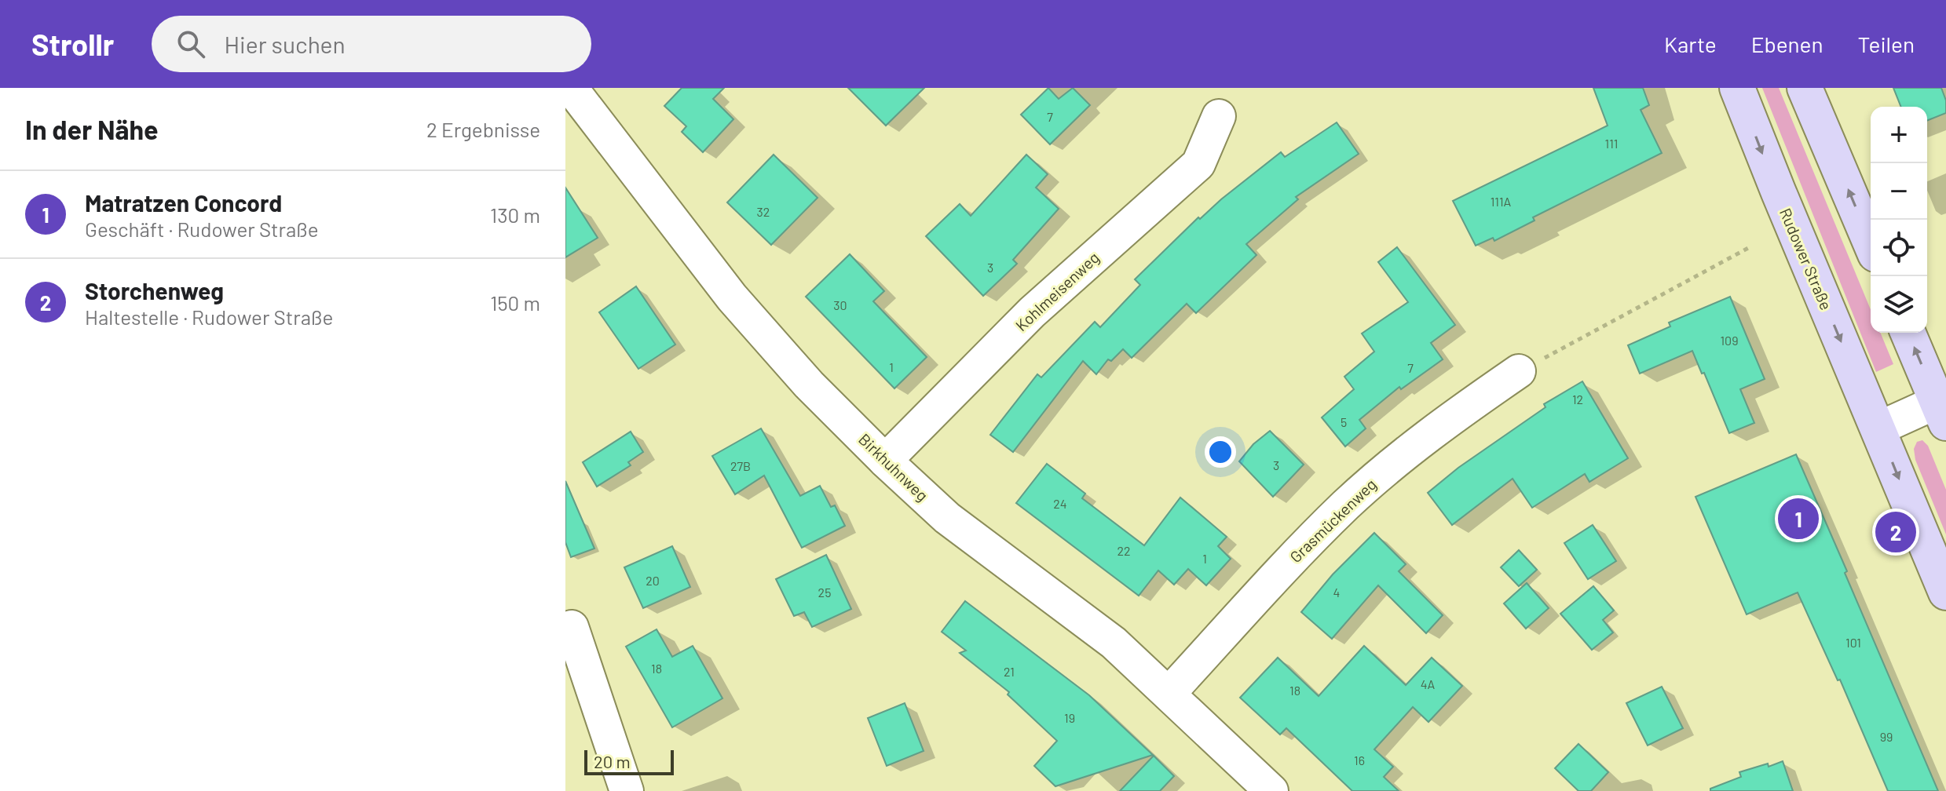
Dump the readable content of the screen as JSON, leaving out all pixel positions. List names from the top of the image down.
{
  "streets": {
    "main road": ["Rudower Straße"],
    "street": ["Kohlmeisenweg", "Birkhuhnweg", "Grasmückenweg"]
  },
  "crossings": [
    ["Kohlmeisenweg", "Birkhuhnweg"],
    ["Birkhuhnweg", "Grasmückenweg"]
  ],
  "house_numbers": [
    "7",
    "111",
    "111A",
    "32",
    "3",
    "30",
    "109",
    "1",
    "7",
    "12",
    "5",
    "3",
    "27B",
    "24",
    "22",
    "1",
    "20",
    "25",
    "4",
    "101",
    "18",
    "21",
    "4A",
    "18",
    "19",
    "99",
    "16"
  ],
  "scale_bar": "20 m",
  "page": {
    "header": "Strollr",
    "search": "Hier suchen",
    "nav": ["Karte", "Ebenen", "Teilen"],
    "heading": ["In der Nähe", "2 Ergebnisse"],
    "map_buttons": ["+", "−"],
    "list": [
      {
        "mark": "1",
        "name": "Matratzen Concord",
        "note": "Geschäft · Rudower Straße",
        "value": "130 m"
      },
      {
        "mark": "2",
        "name": "Storchenweg",
        "note": "Haltestelle · Rudower Straße",
        "value": "150 m"
      }
    ],
    "pins": ["1", "2"],
    "scale": "20 m"
  }
}
